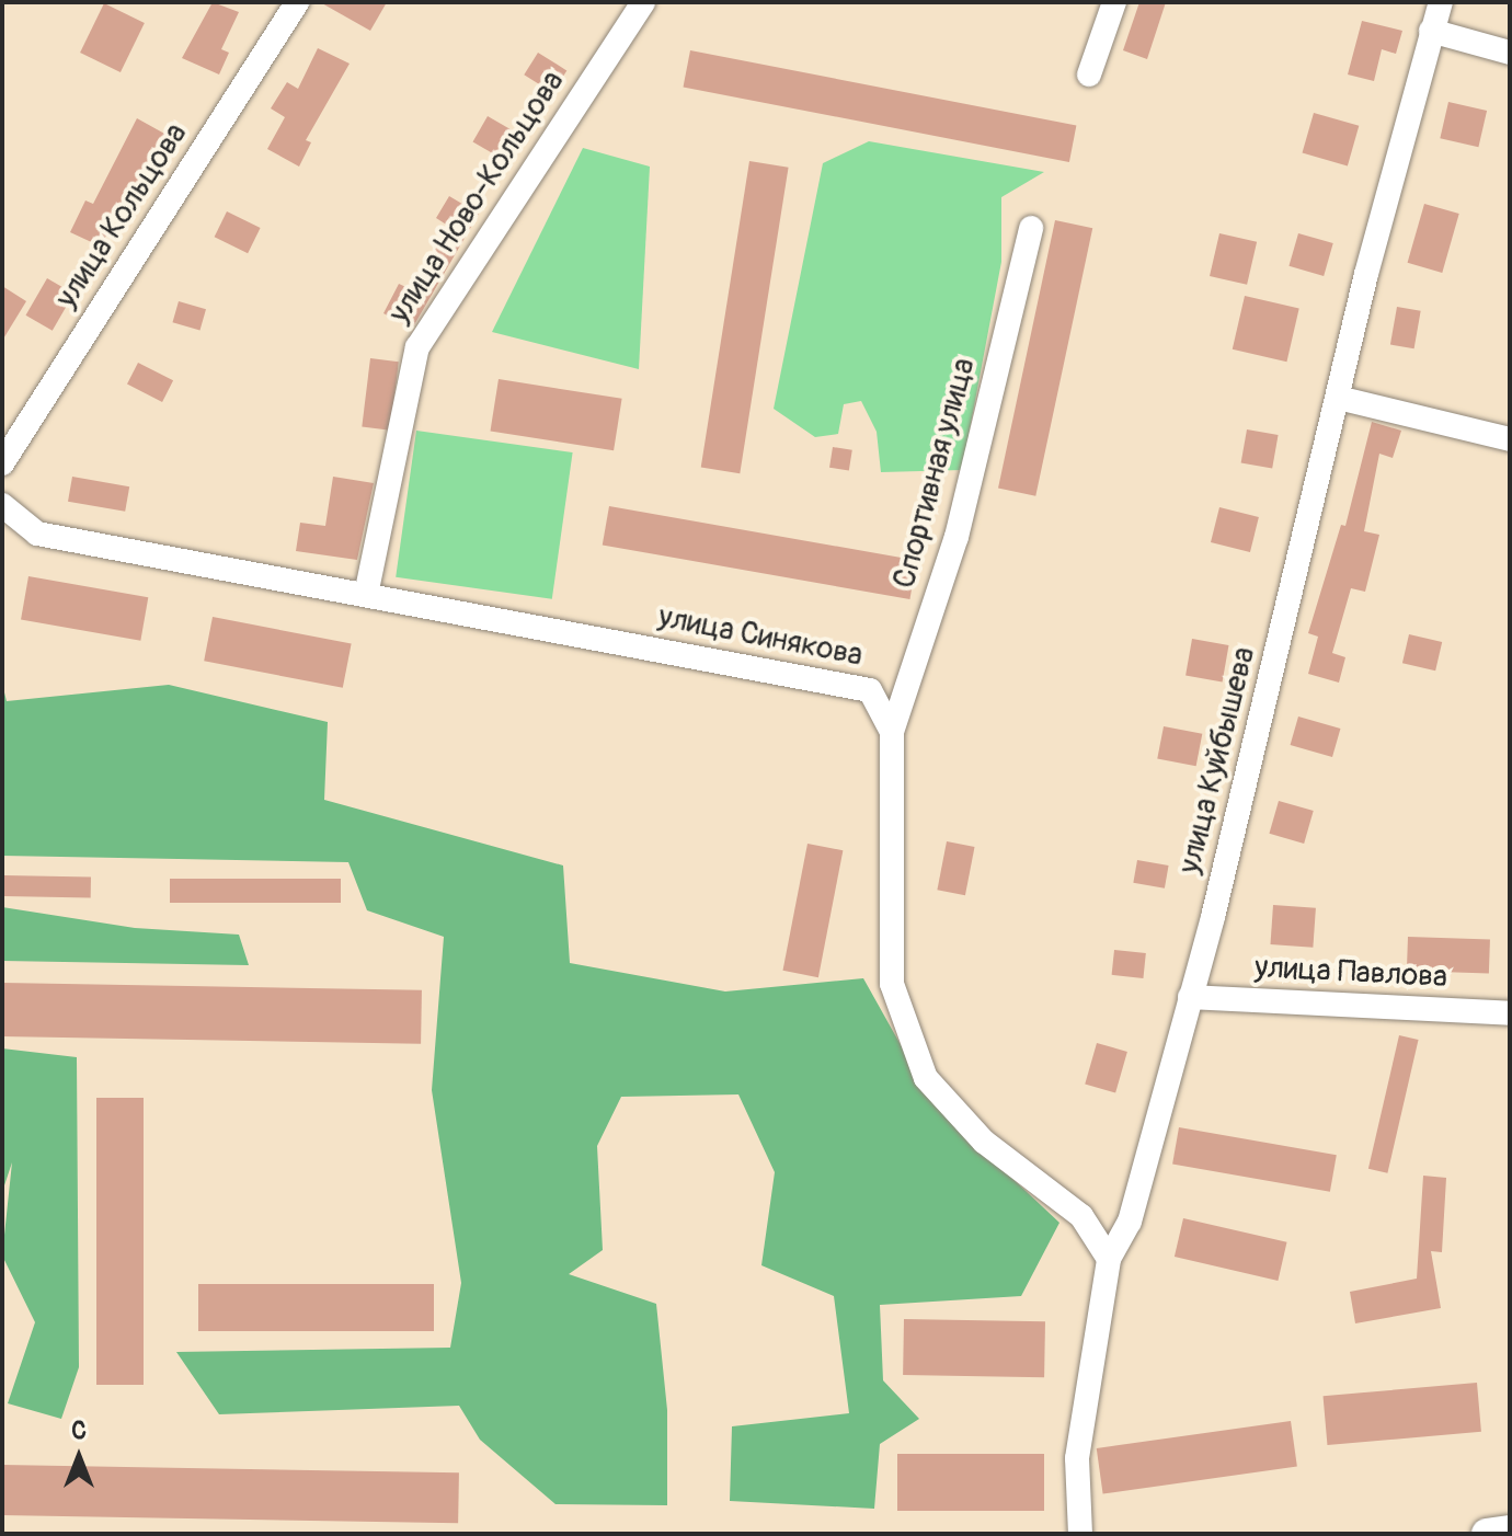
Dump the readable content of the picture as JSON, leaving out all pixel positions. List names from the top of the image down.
{
  "streets": {
    "street": [
      "улица Ново-Кольцова",
      "улица Кольцова",
      "Спортивная улица",
      "улица Синякова",
      "улица Куйбышева",
      "улица Павлова"
    ]
  },
  "crossings": [
    ["улица Ново-Кольцова", "улица Синякова"],
    ["Спортивная улица", "улица Синякова"],
    ["улица Синякова", "улица Куйбышева"],
    ["улица Куйбышева", "улица Павлова"]
  ],
  "north": "top"
}
